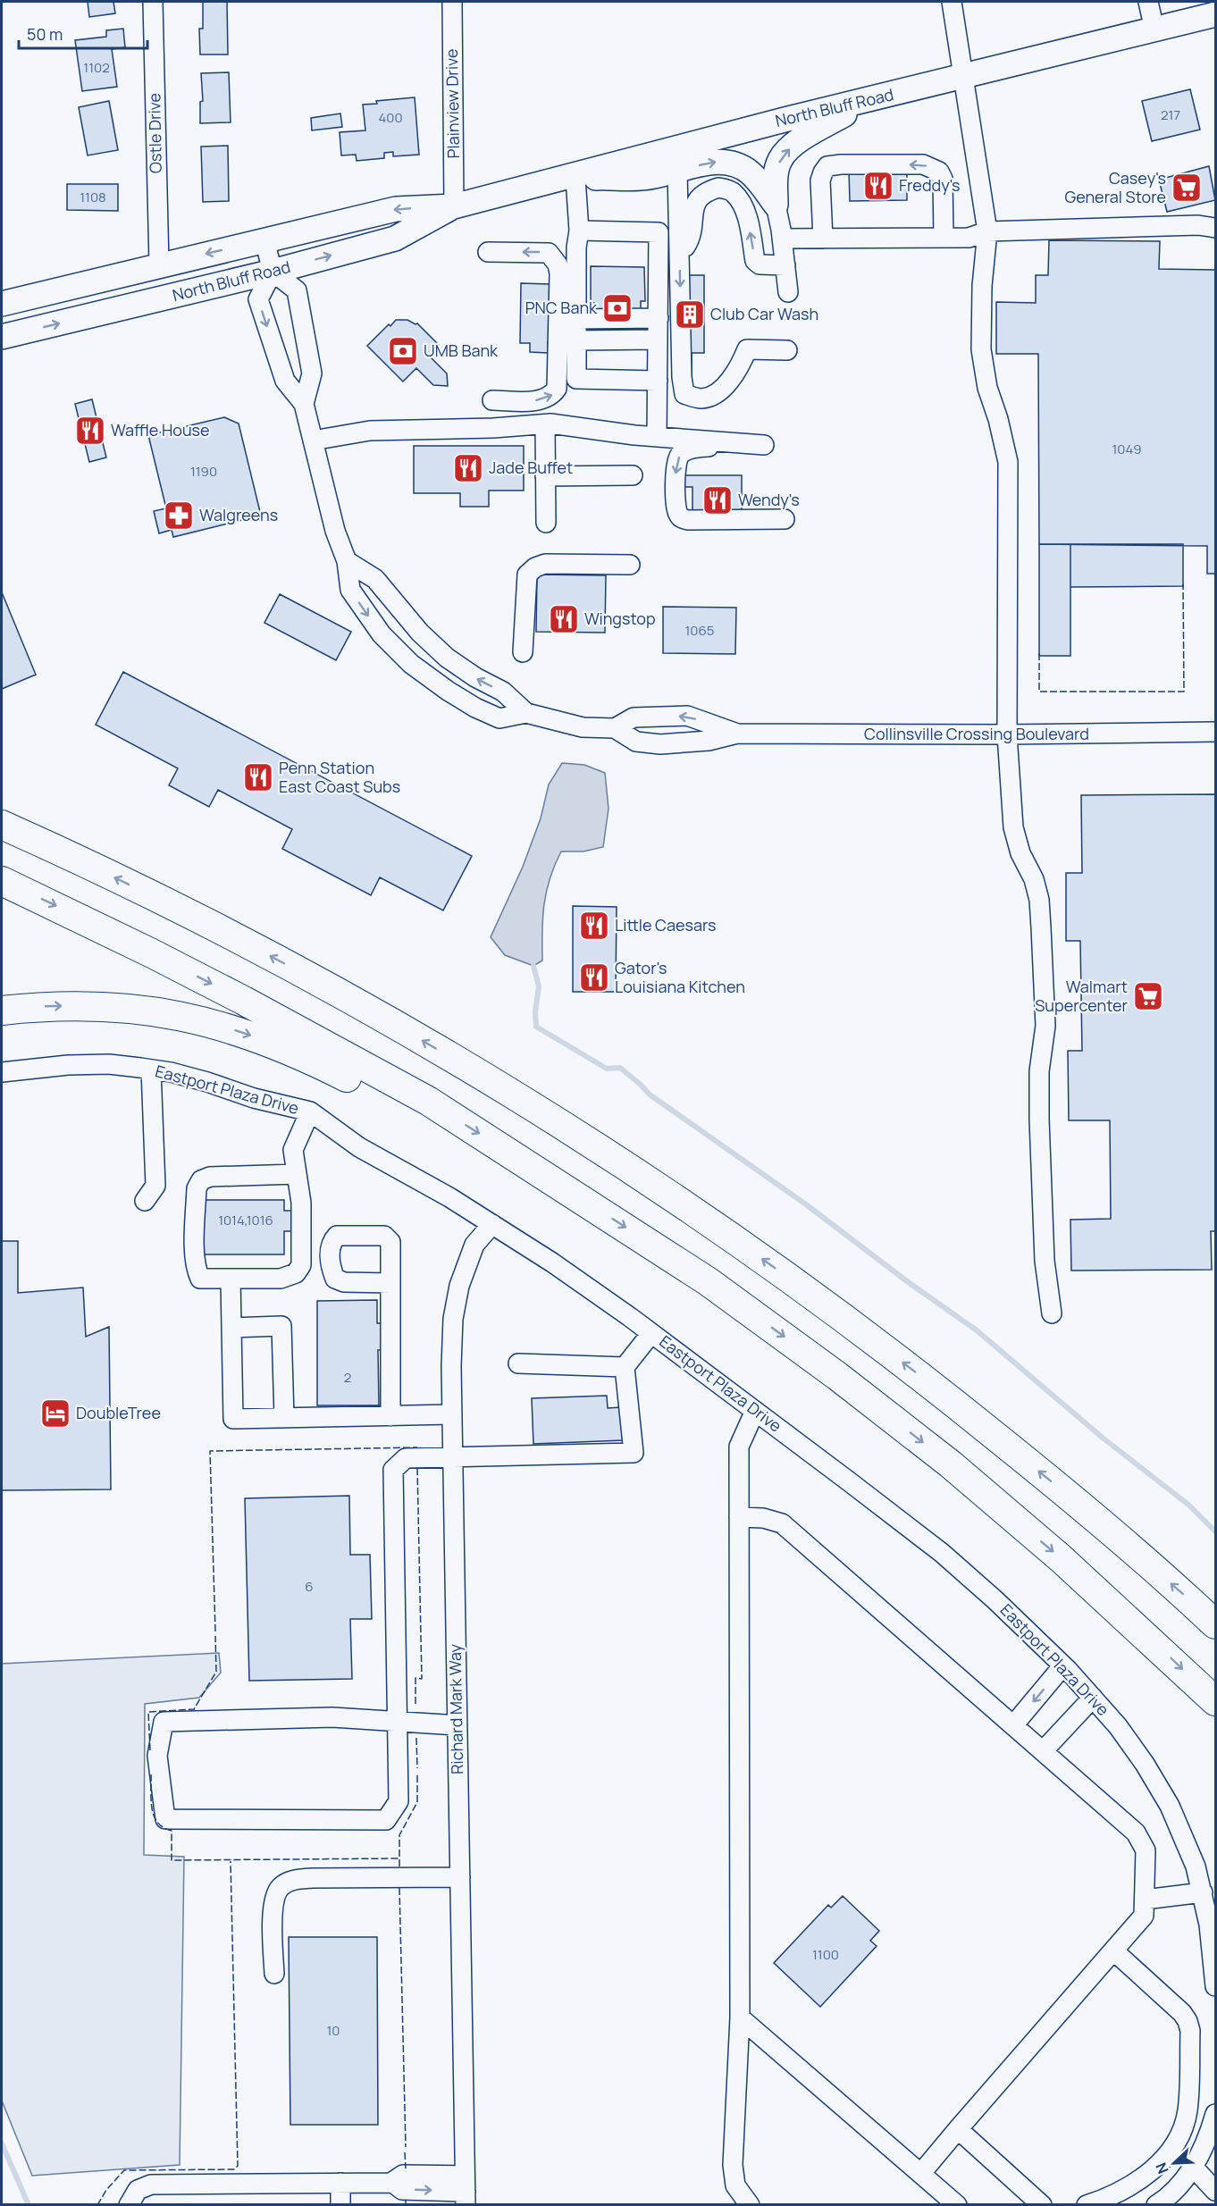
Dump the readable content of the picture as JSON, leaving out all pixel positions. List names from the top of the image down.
{
  "streets": {
    "main road": ["North Bluff Road"],
    "street": [
      "Plainview Drive",
      "Ostle Drive",
      "Collinsville Crossing Boulevard",
      "Eastport Plaza Drive",
      "Richard Mark Way"
    ]
  },
  "crossings": [
    ["Plainview Drive", "North Bluff Road"],
    ["North Bluff Road", "Ostle Drive"],
    ["North Bluff Road", "Collinsville Crossing Boulevard"],
    ["Eastport Plaza Drive", "Richard Mark Way"]
  ],
  "places": {
    "restaurant": [
      "Freddy's",
      "Waffle House",
      "Jade Buffet",
      "Wendy's",
      "Wingstop",
      "Penn Station East Coast Subs",
      "Little Caesars",
      "Gator's Louisiana Kitchen"
    ],
    "supermarket": ["Casey's General Store", "Walmart Supercenter"],
    "bank": ["PNC Bank", "UMB Bank"],
    "building": ["Club Car Wash"],
    "pharmacy": ["Walgreens"],
    "hotel": ["DoubleTree"]
  },
  "house_numbers": [
    "1102",
    "217",
    "400",
    "1108",
    "1049",
    "1190",
    "1065",
    "1014,1016",
    "2",
    "6",
    "1100",
    "10"
  ],
  "scale_bar": "50 m",
  "north": "bottom left"
}
